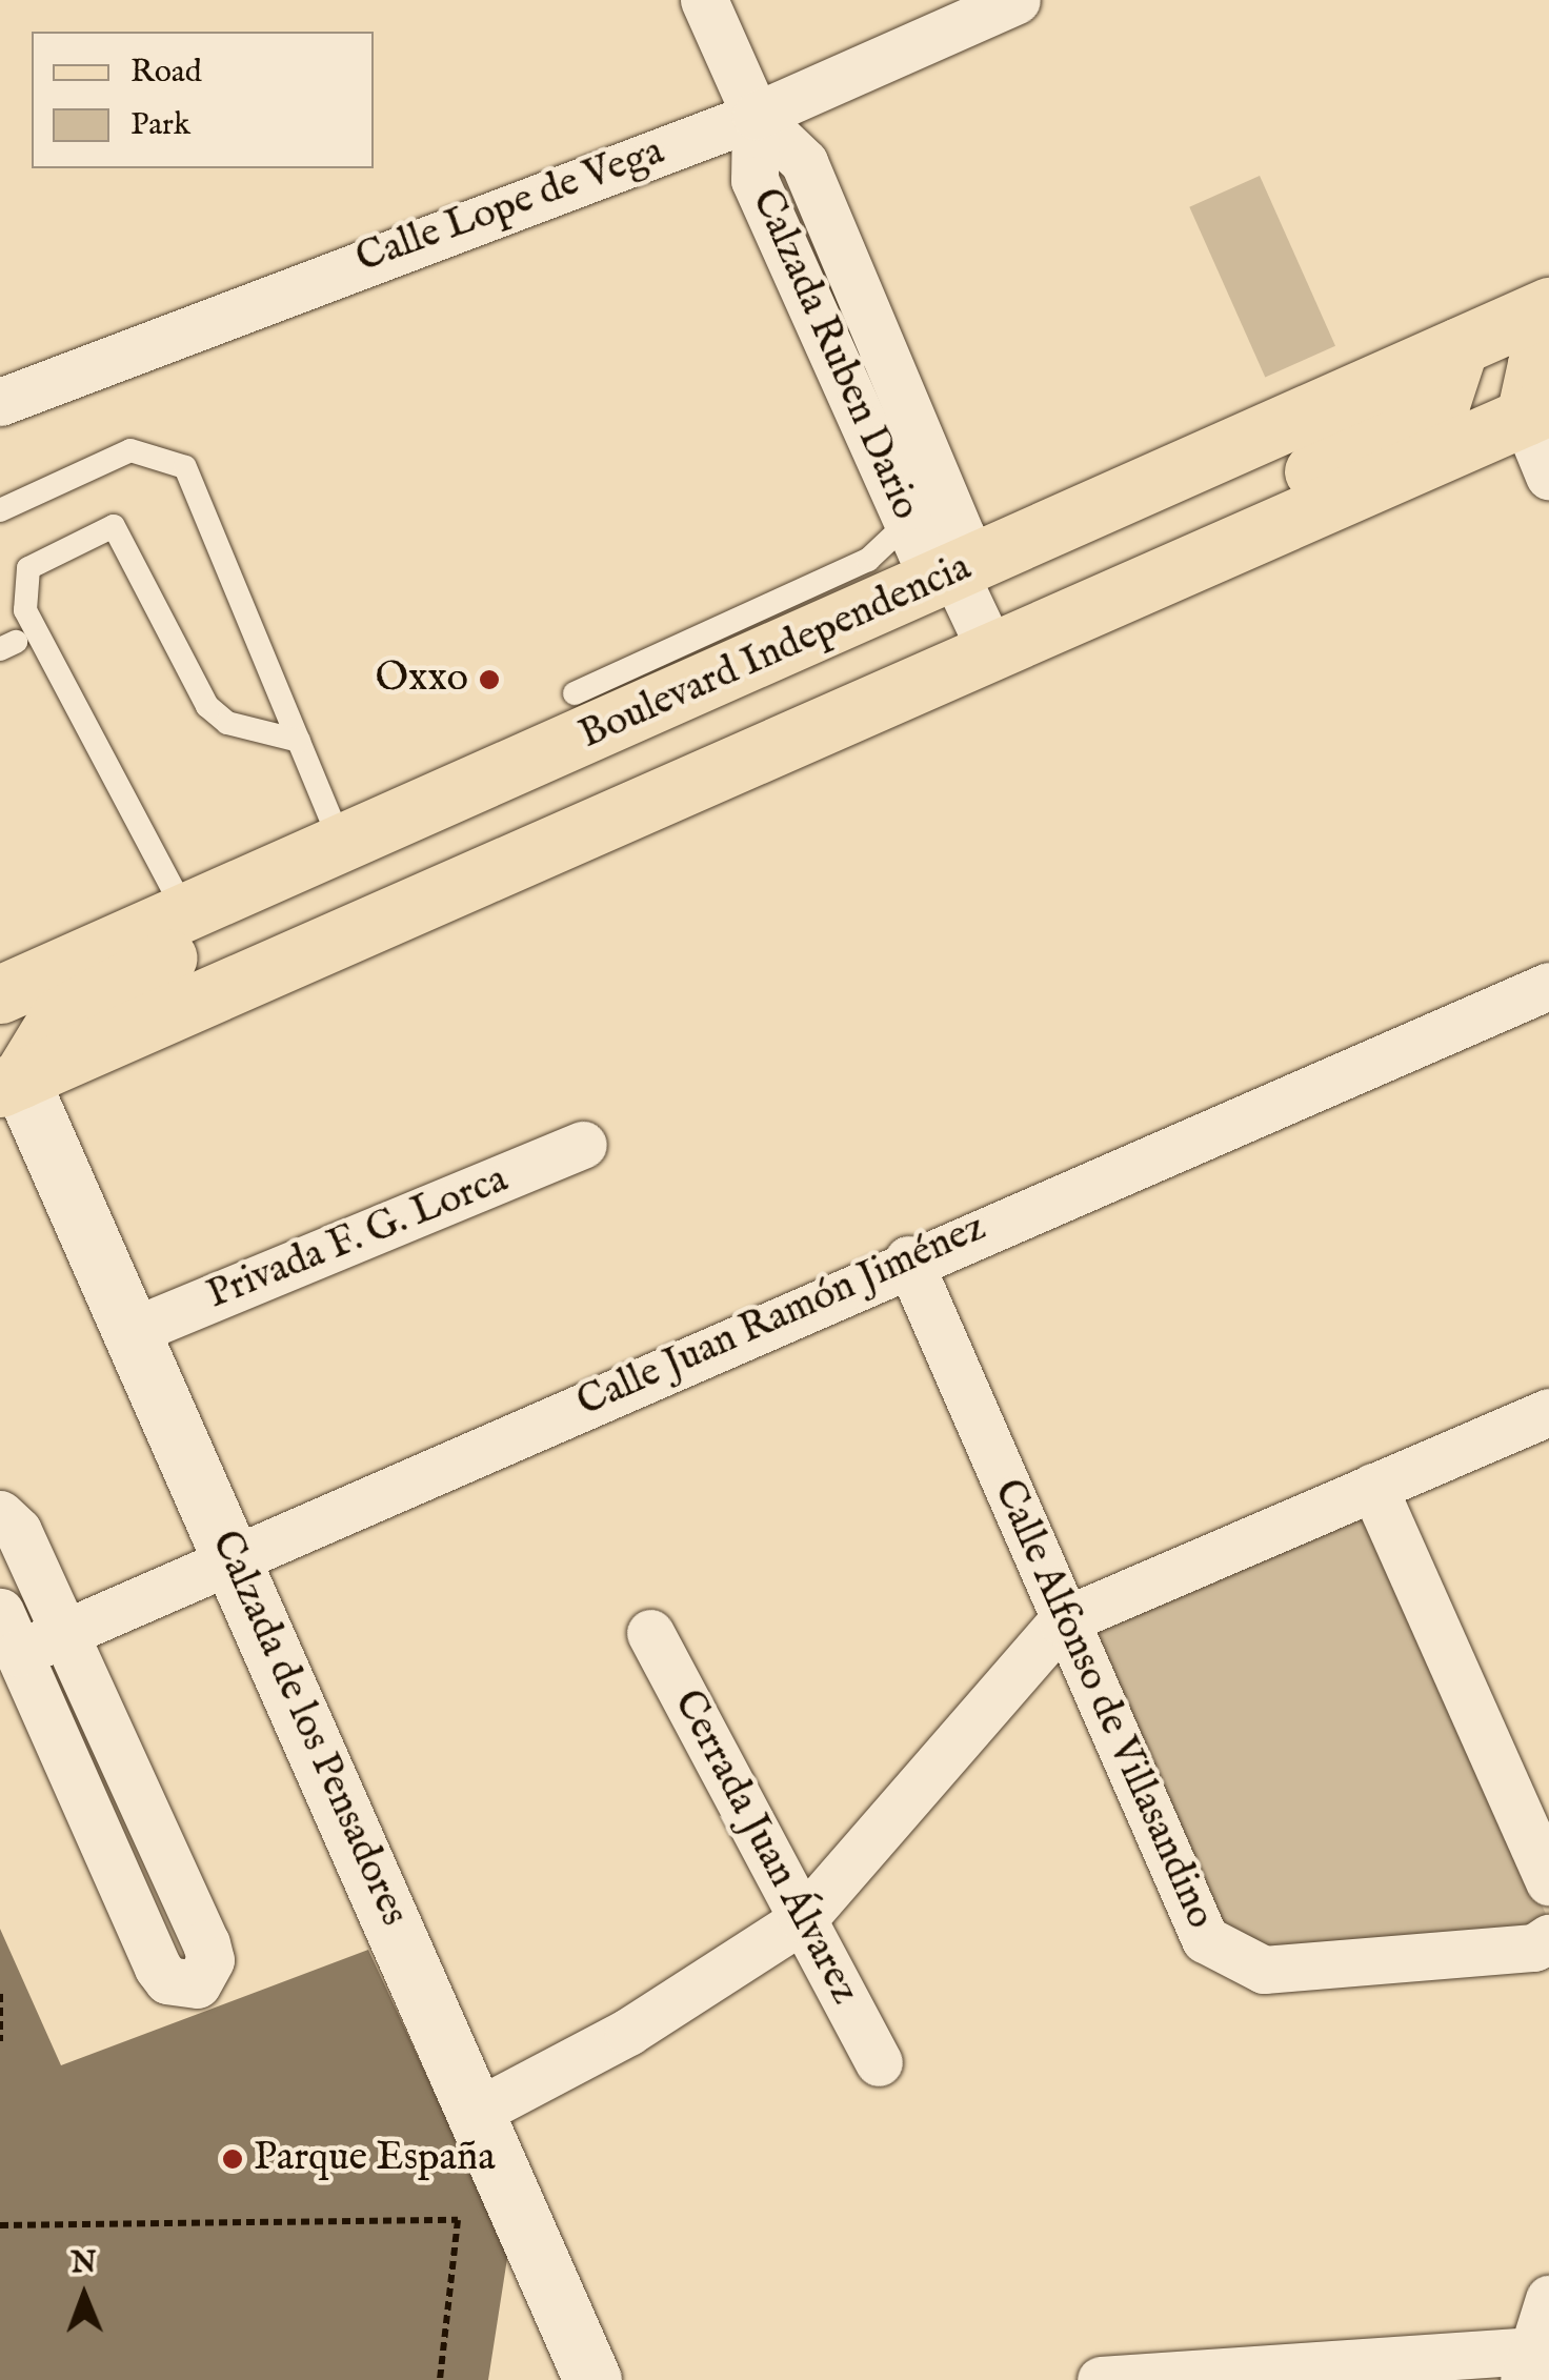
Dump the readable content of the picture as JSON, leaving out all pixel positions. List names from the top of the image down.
{
  "streets": {
    "main road": ["Boulevard Independencia"],
    "street": [
      "Calle Lope de Vega",
      "Calzada Ruben Dario",
      "Privada F. G. Lorca",
      "Calle Juan Ramón Jiménez",
      "Calle Alfonso de Villasandino",
      "Calzada de los Pensadores",
      "Cerrada Juan Álvarez"
    ]
  },
  "crossings": [
    ["Calle Lope de Vega", "Calzada Ruben Dario"],
    ["Calzada Ruben Dario", "Boulevard Independencia"],
    ["Boulevard Independencia", "Calzada de los Pensadores"],
    ["Privada F. G. Lorca", "Calzada de los Pensadores"],
    ["Calle Juan Ramón Jiménez", "Calle Alfonso de Villasandino"],
    ["Calle Juan Ramón Jiménez", "Calzada de los Pensadores"]
  ],
  "places": ["Oxxo", "Parque España"],
  "legend": ["Road", "Park"],
  "north": "top"
}
